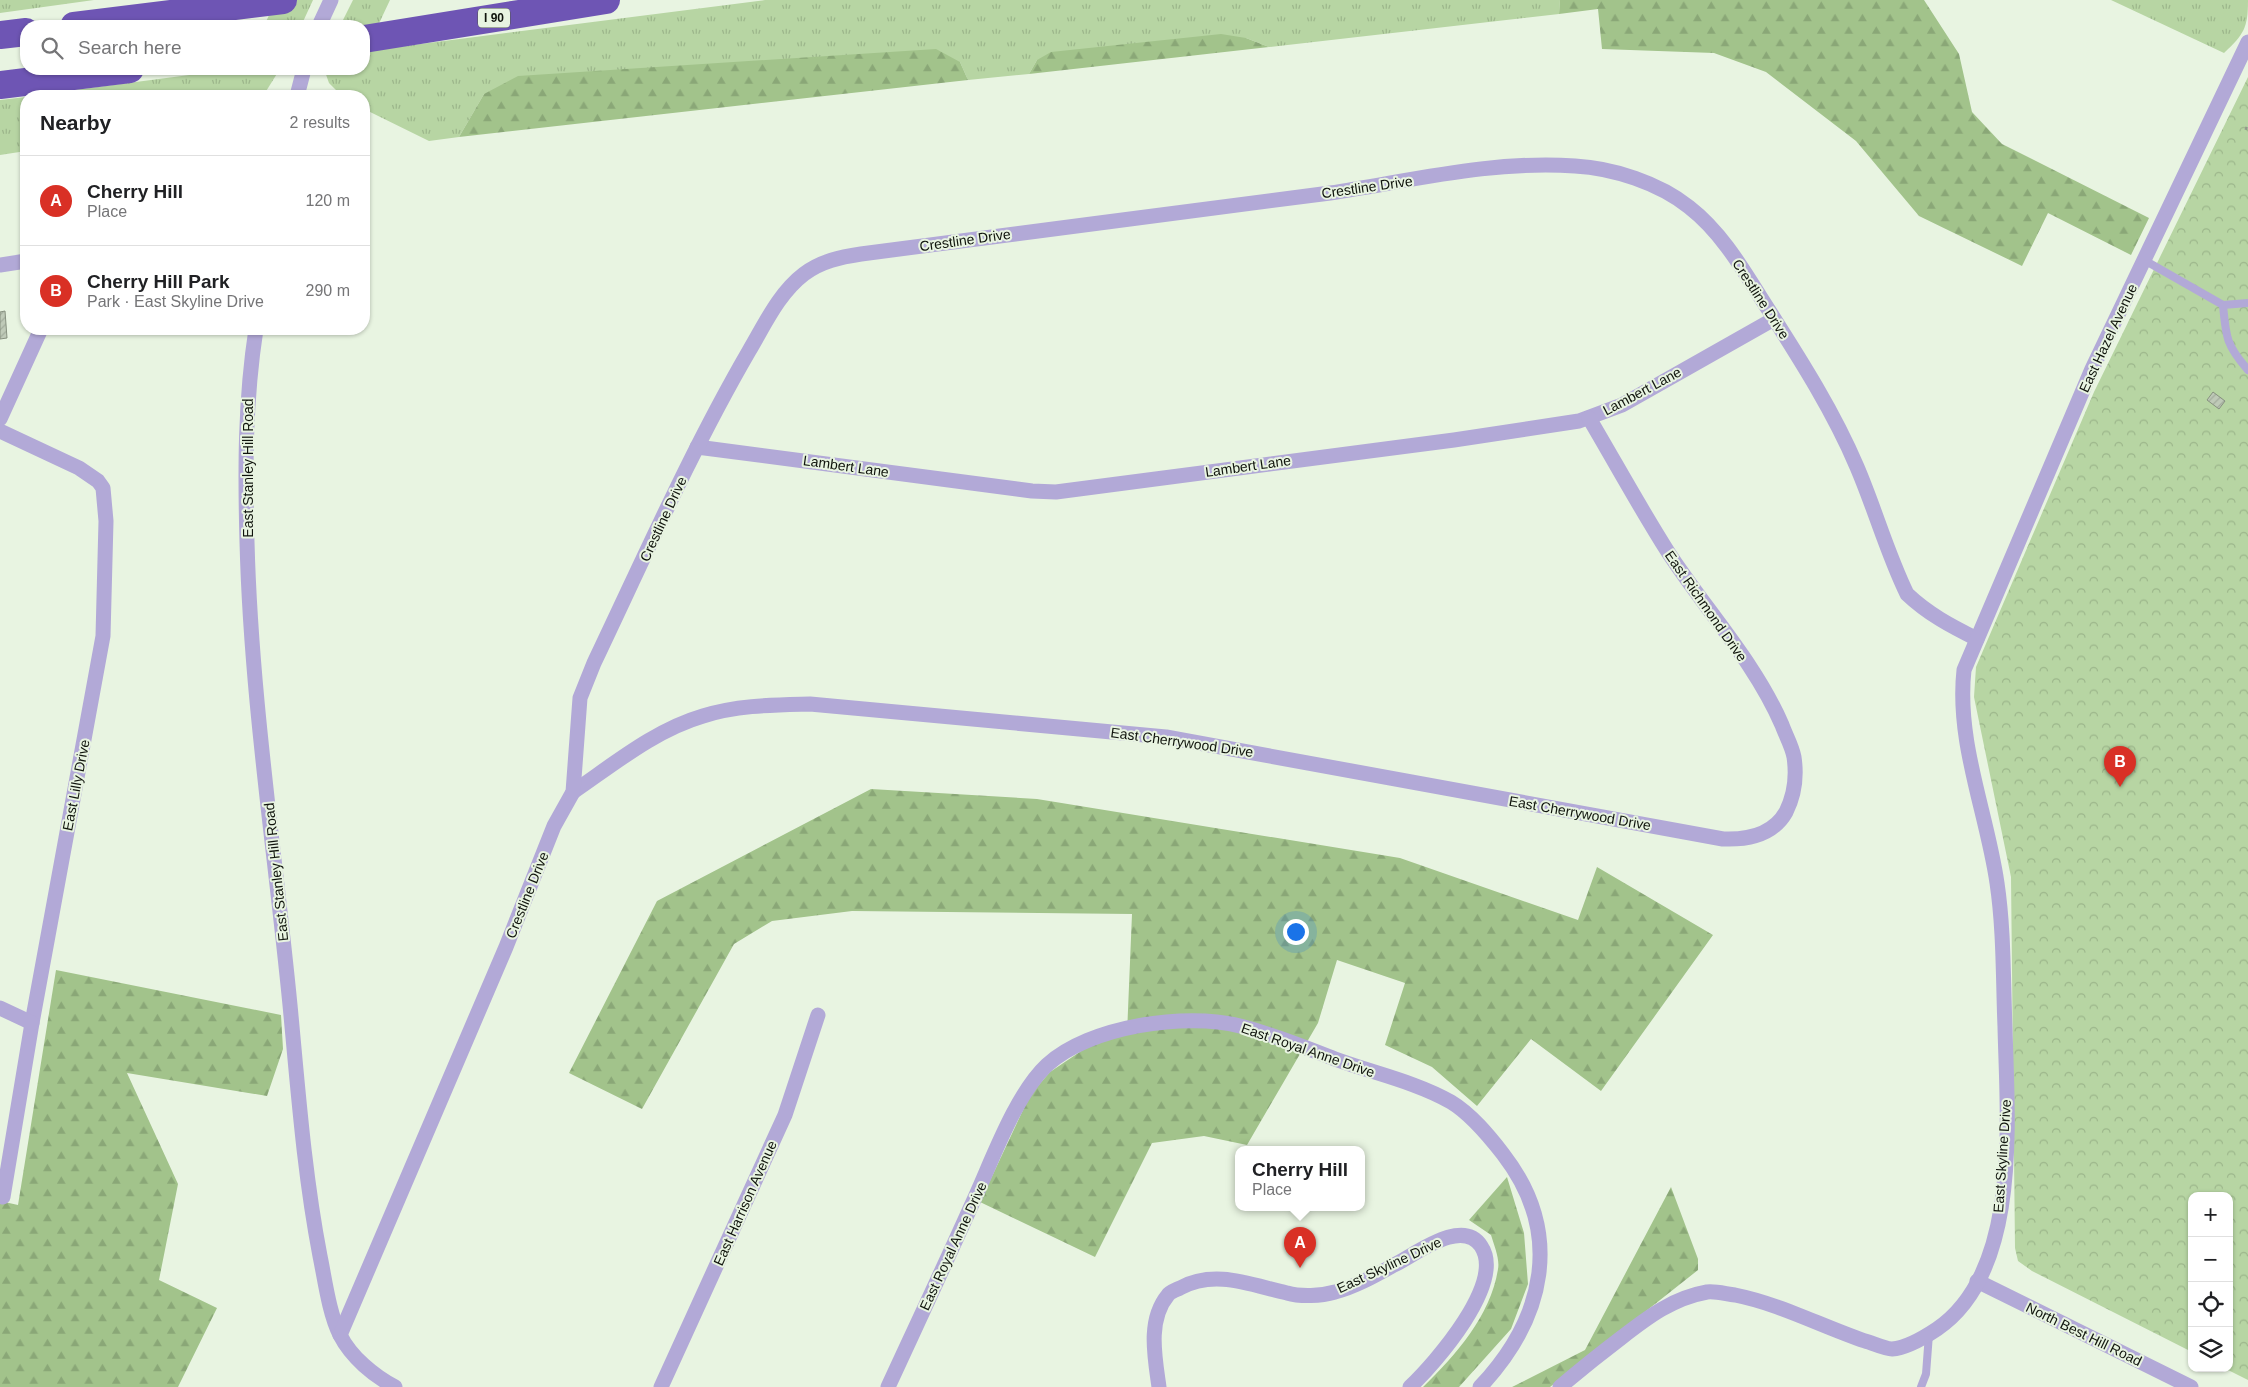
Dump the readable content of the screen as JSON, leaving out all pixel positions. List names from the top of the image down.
{
  "streets": {
    "highway": ["I 90"],
    "street": [
      "Crestline Drive",
      "East Hazel Avenue",
      "Lambert Lane",
      "East Stanley Hill Road",
      "East Richmond Drive",
      "East Cherrywood Drive",
      "East Lilly Drive",
      "East Royal Anne Drive",
      "East Skyline Drive",
      "East Harrison Avenue",
      "North Best Hill Road"
    ]
  },
  "crossings": [
    ["Crestline Drive", "East Hazel Avenue"],
    ["Crestline Drive", "Lambert Lane"],
    ["Crestline Drive", "East Stanley Hill Road"],
    ["Crestline Drive", "East Cherrywood Drive"],
    ["Crestline Drive", "East Skyline Drive"],
    ["East Hazel Avenue", "East Skyline Drive"],
    ["Lambert Lane", "East Richmond Drive"],
    ["East Richmond Drive", "East Cherrywood Drive"],
    ["East Skyline Drive", "North Best Hill Road"]
  ],
  "page": {
    "search": "Search here",
    "heading": ["Nearby", "2 results"],
    "list": [
      {
        "mark": "A",
        "name": "Cherry Hill",
        "note": "Place",
        "value": "120 m"
      },
      {
        "mark": "B",
        "name": "Cherry Hill Park",
        "note": "Park · East Skyline Drive",
        "value": "290 m"
      }
    ],
    "pins": ["B", "A"],
    "popup": ["Cherry Hill", "Place"],
    "map_buttons": ["+", "−"]
  }
}
